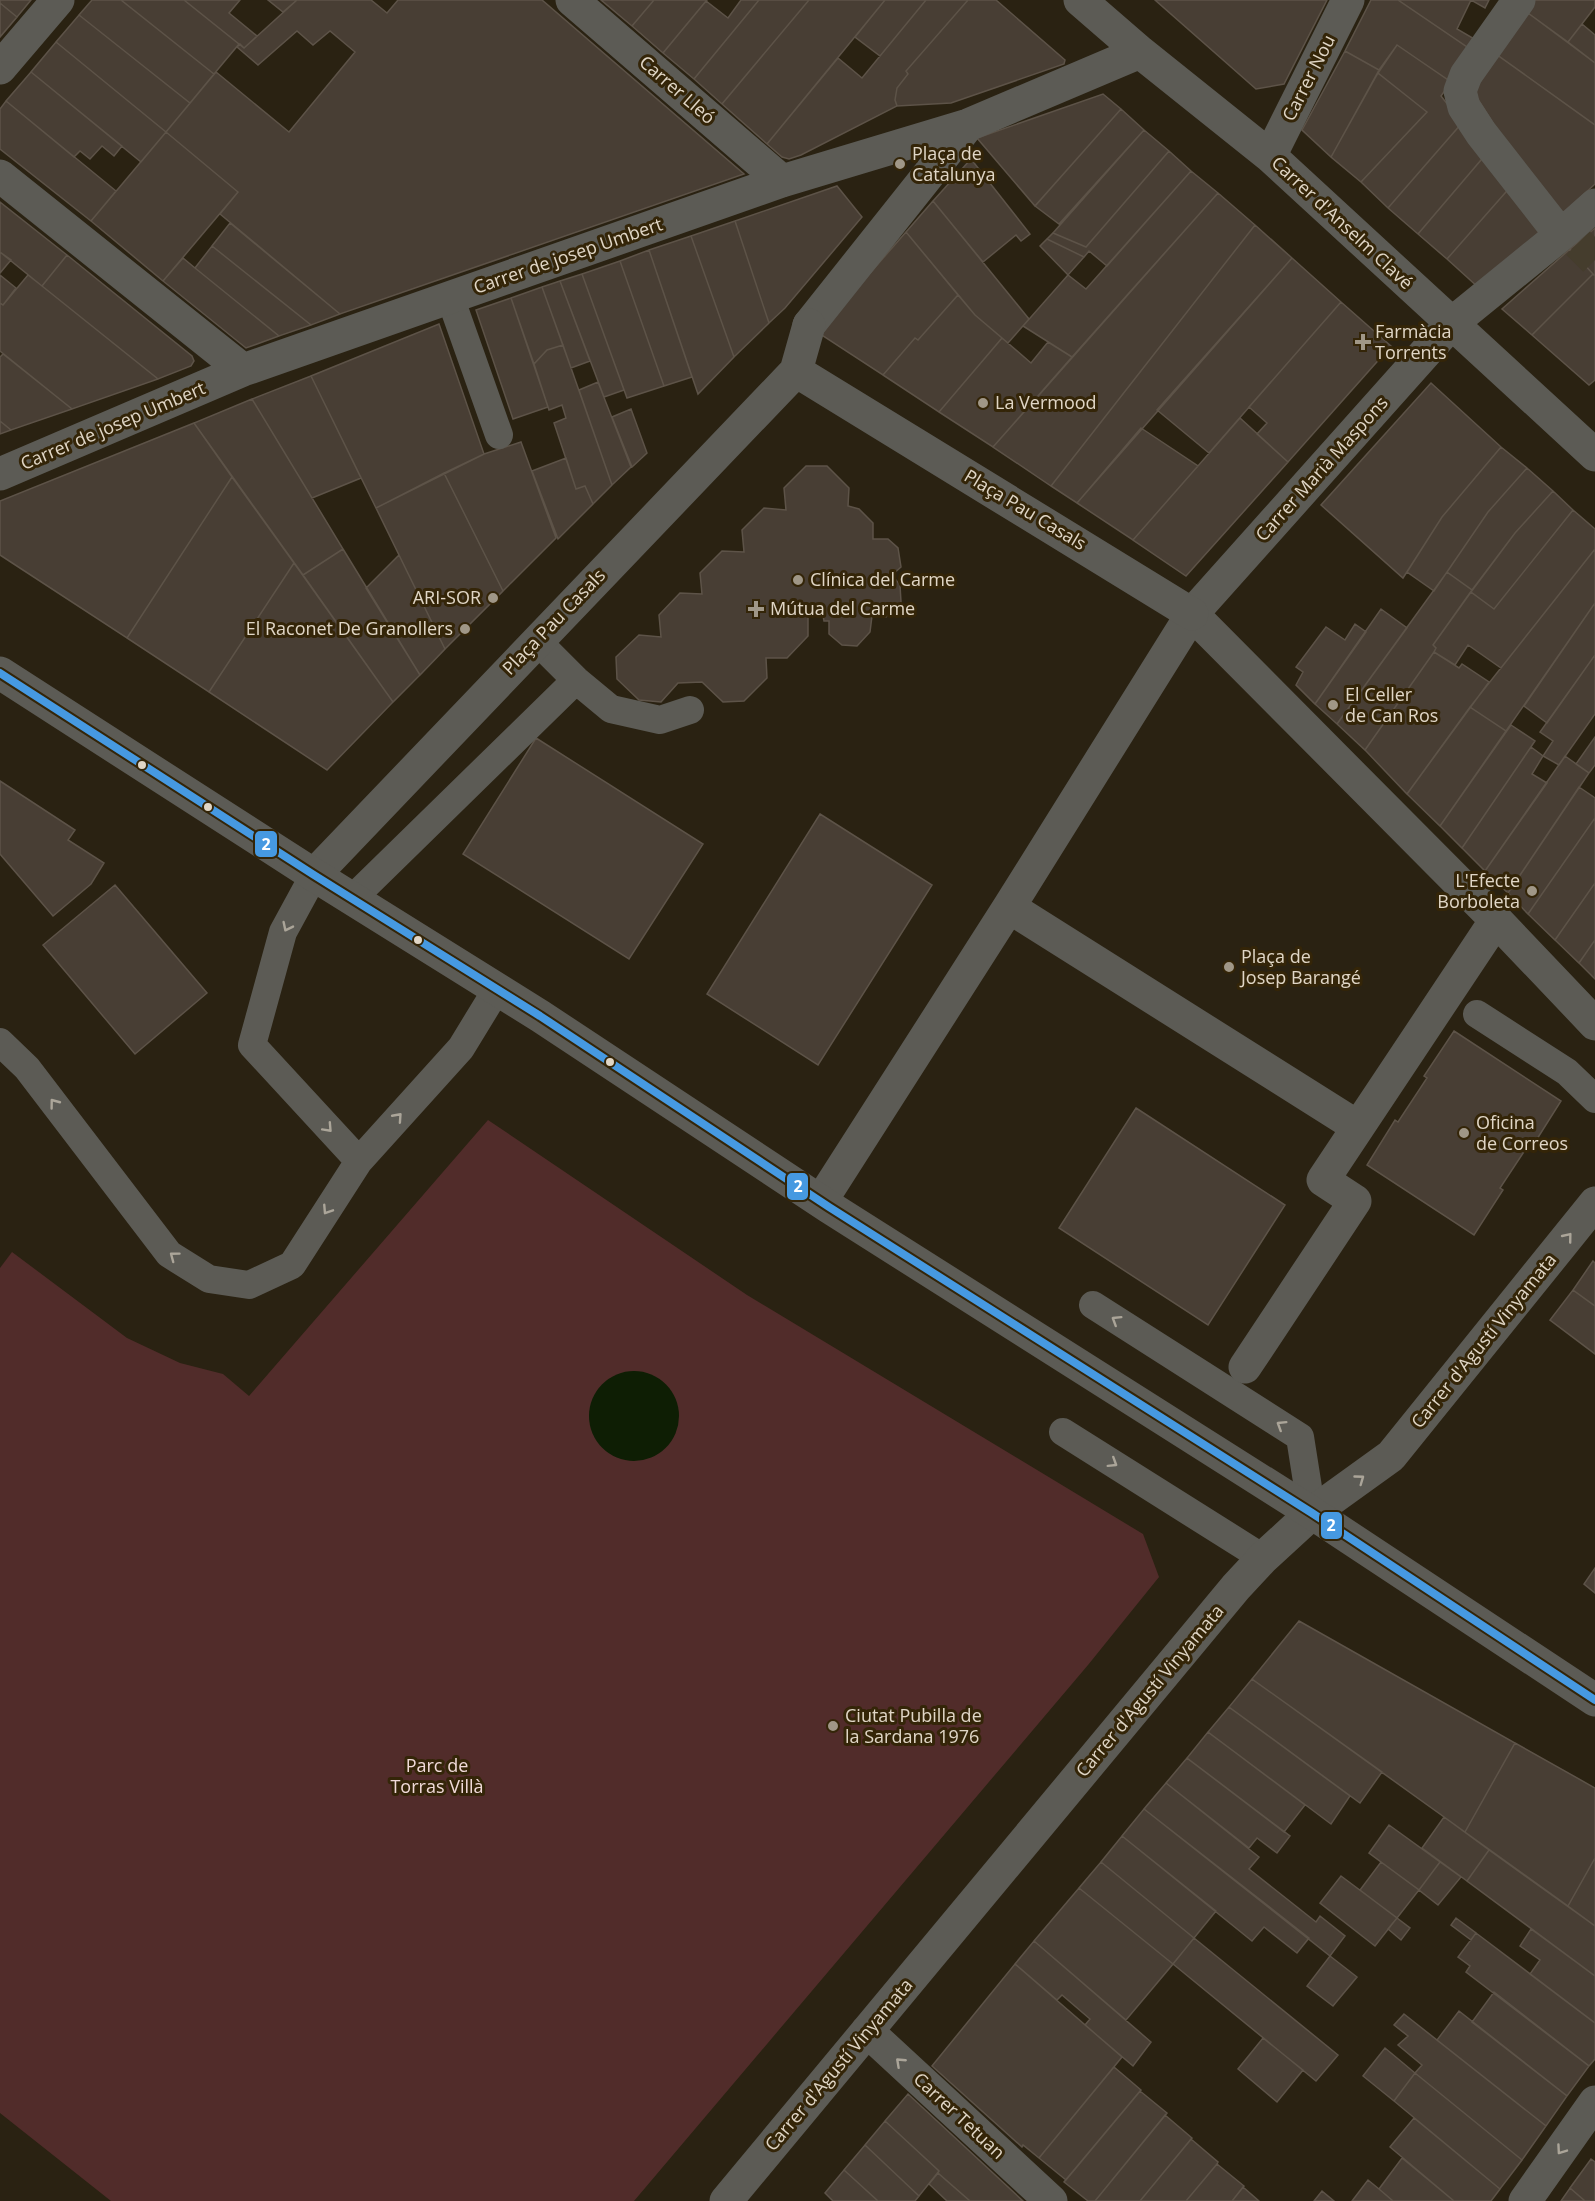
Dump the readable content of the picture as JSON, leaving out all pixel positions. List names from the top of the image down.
{
  "streets": {
    "street": [
      "Carrer Nou",
      "Carrer Lleó",
      "Carrer d'Anselm Clavé",
      "Carrer de josep Umbert",
      "Carrer Marià Maspons",
      "Plaça Pau Casals",
      "Carrer d'Agustí Vinyamata",
      "Carrer Tetuan"
    ]
  },
  "crossings": [
    ["Carrer Nou", "Carrer d'Anselm Clavé"],
    ["Carrer Lleó", "Carrer de josep Umbert"],
    ["Carrer d'Anselm Clavé", "Carrer de josep Umbert"],
    ["Carrer d'Anselm Clavé", "Carrer Marià Maspons"],
    ["Carrer Marià Maspons", "Plaça Pau Casals"],
    ["Carrer d'Agustí Vinyamata", "Carrer Tetuan"]
  ],
  "one_way": ["Carrer Tetuan"],
  "parks": ["Parc de Torras Villà"],
  "places": {
    "other": [
      "Plaça de Catalunya",
      "La Vermood",
      "Clínica del Carme",
      "ARI-SOR",
      "El Raconet De Granollers",
      "El Celler de Can Ros",
      "L'Efecte Borboleta",
      "Plaça de Josep Barangé",
      "Oficina de Correos",
      "Ciutat Pubilla de la Sardana 1976"
    ],
    "health": ["Farmàcia Torrents", "Mútua del Carme"]
  },
  "lines": ["transit line 2"]
}
